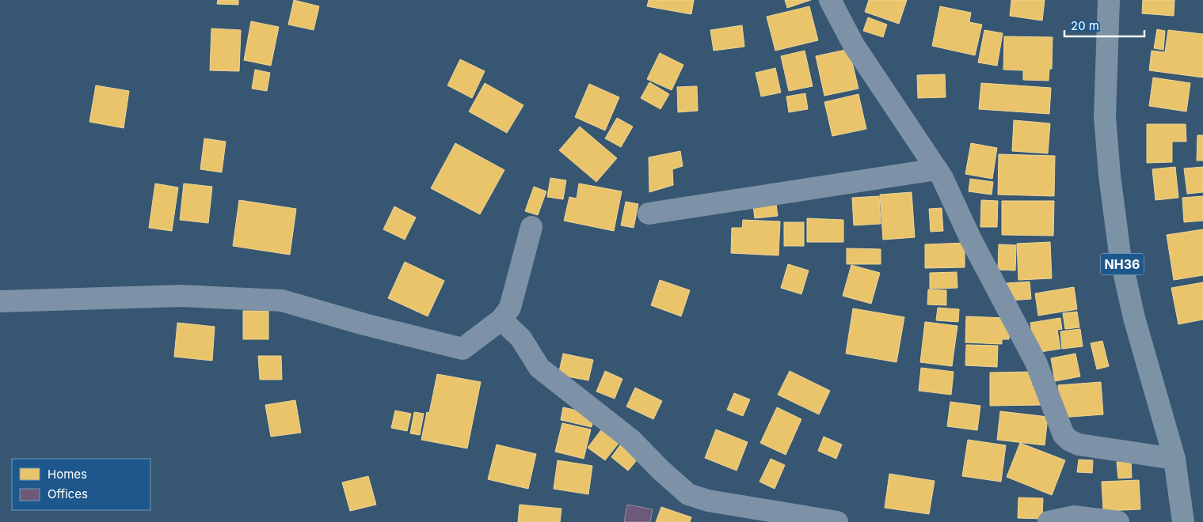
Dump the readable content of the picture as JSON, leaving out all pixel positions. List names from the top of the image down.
{
  "streets": {
    "highway": ["NH36"]
  },
  "legend": ["Homes", "Offices"],
  "scale_bar": "20 m"
}
